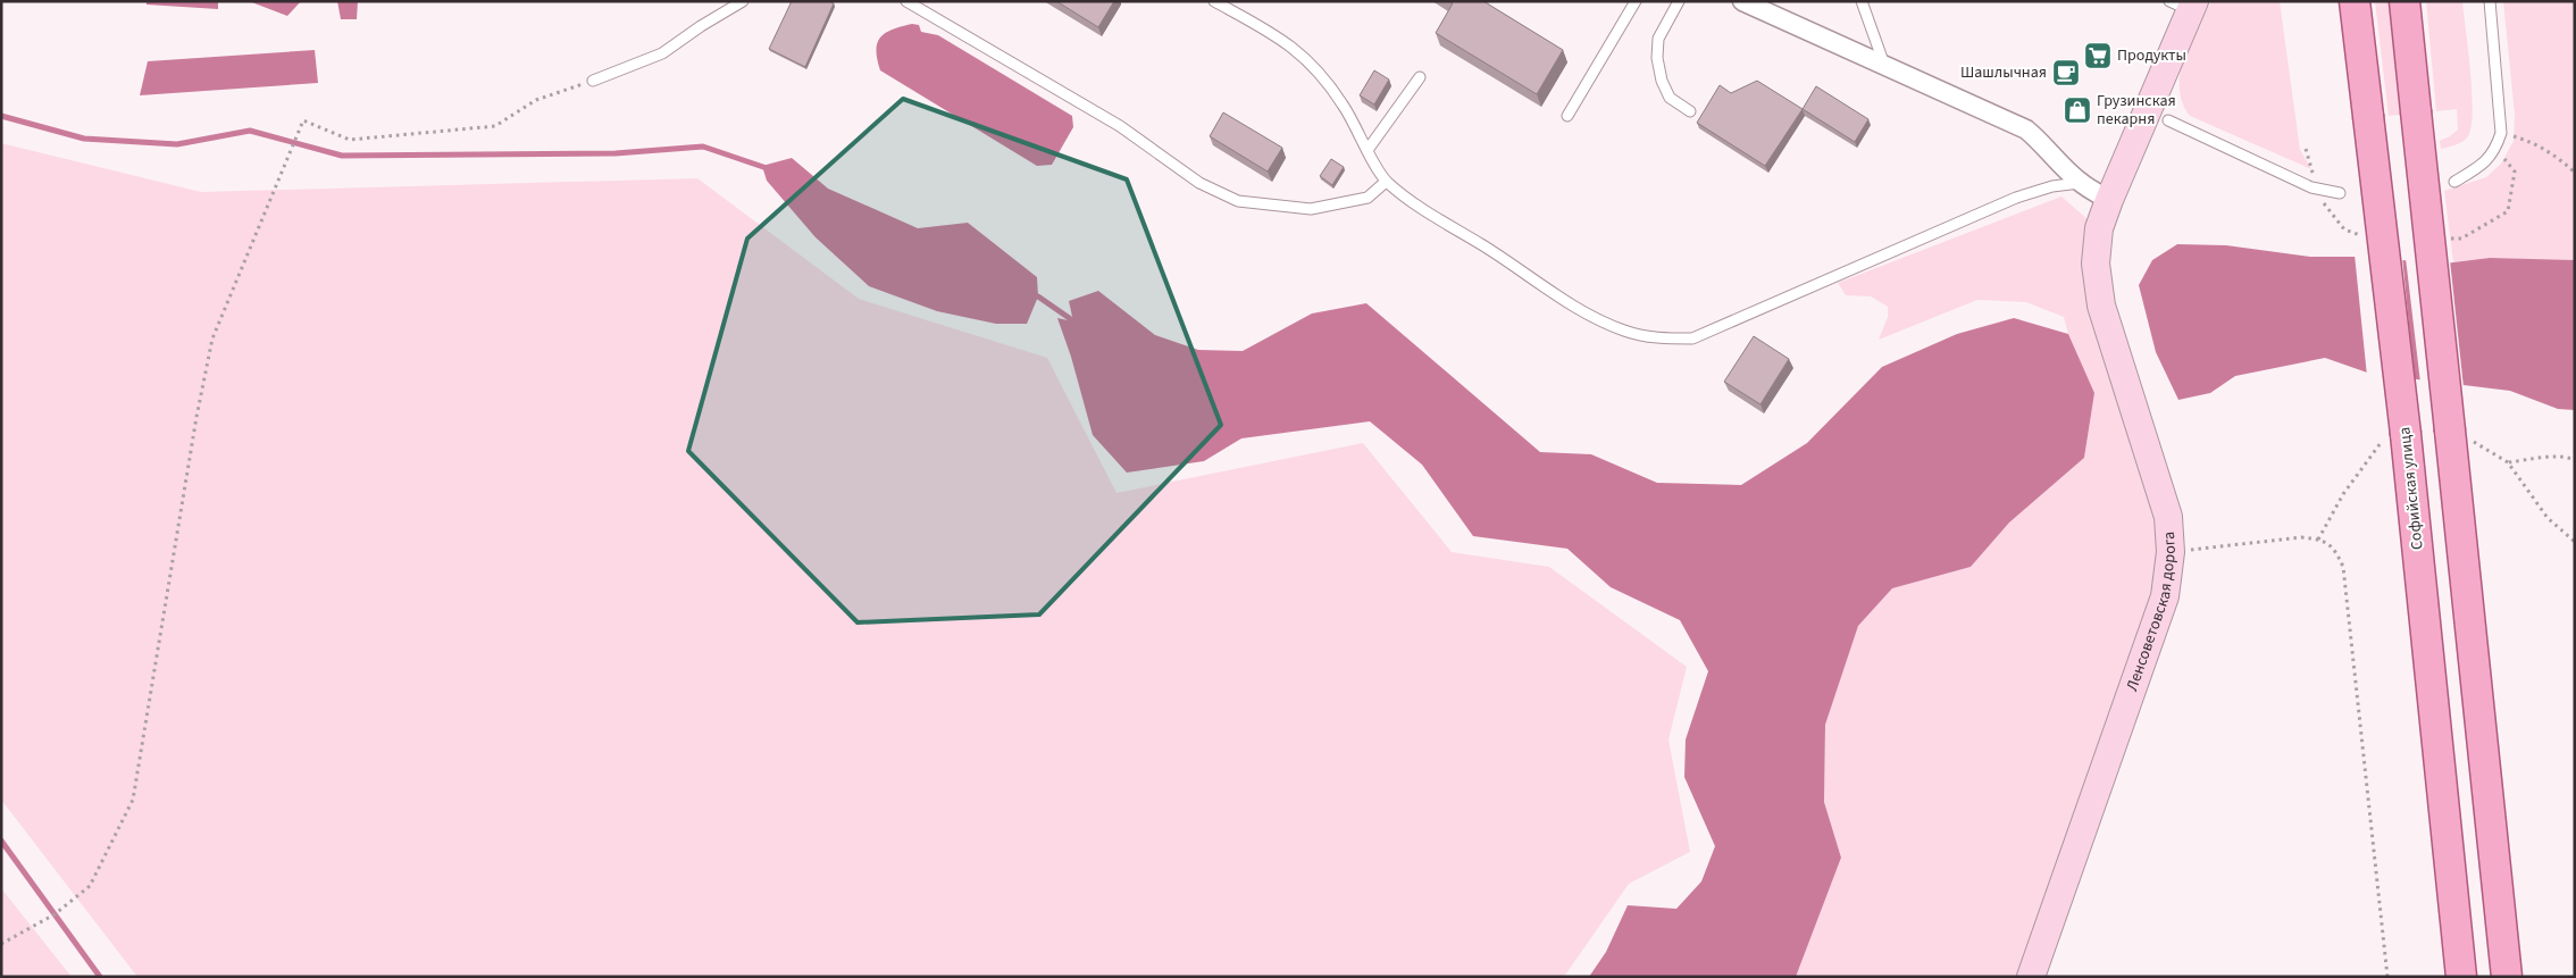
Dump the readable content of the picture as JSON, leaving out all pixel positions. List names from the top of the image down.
{
  "streets": {
    "main road": ["Софийская улица"],
    "street": ["Ленсоветовская дорога"]
  },
  "places": {
    "supermarket": ["Продукты"],
    "cafe": ["Шашлычная"],
    "shop": ["Грузинская пекарня"]
  }
}
